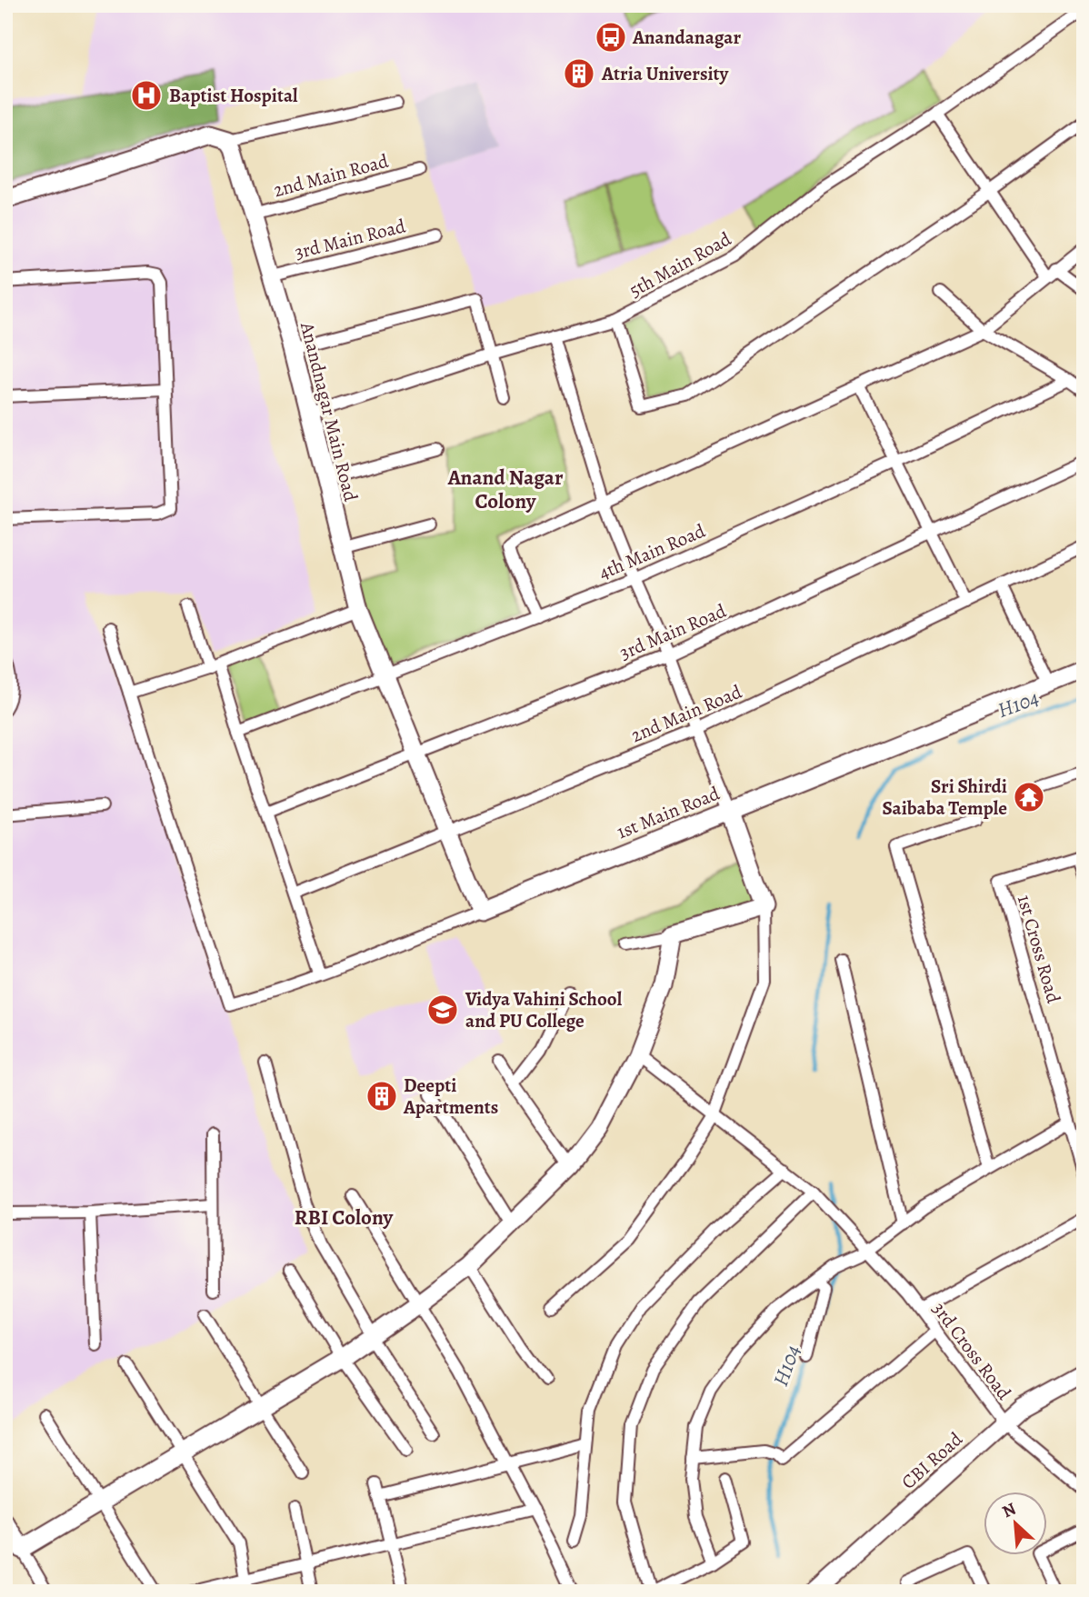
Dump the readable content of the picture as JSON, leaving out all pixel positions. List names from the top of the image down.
{
  "streets": {
    "street": [
      "2nd Main Road",
      "3rd Main Road",
      "5th Main Road",
      "Anandnagar Main Road",
      "4th Main Road",
      "1st Main Road",
      "1st Cross Road",
      "3rd Cross Road",
      "CBI Road"
    ]
  },
  "crossings": [
    ["2nd Main Road", "Anandnagar Main Road"],
    ["3rd Main Road", "Anandnagar Main Road"],
    ["5th Main Road", "Anandnagar Main Road"],
    ["Anandnagar Main Road", "4th Main Road"],
    ["Anandnagar Main Road", "1st Main Road"],
    ["3rd Cross Road", "CBI Road"]
  ],
  "districts": ["Anand Nagar Colony", "RBI Colony"],
  "water": ["H104"],
  "places": {
    "bus stop": ["Anandanagar"],
    "building": ["Atria University", "Deepti Apartments"],
    "hospital": ["Baptist Hospital"],
    "temple": ["Sri Shirdi Saibaba Temple"],
    "school or university": ["Vidya Vahini School and PU College"]
  },
  "north": "top left"
}
